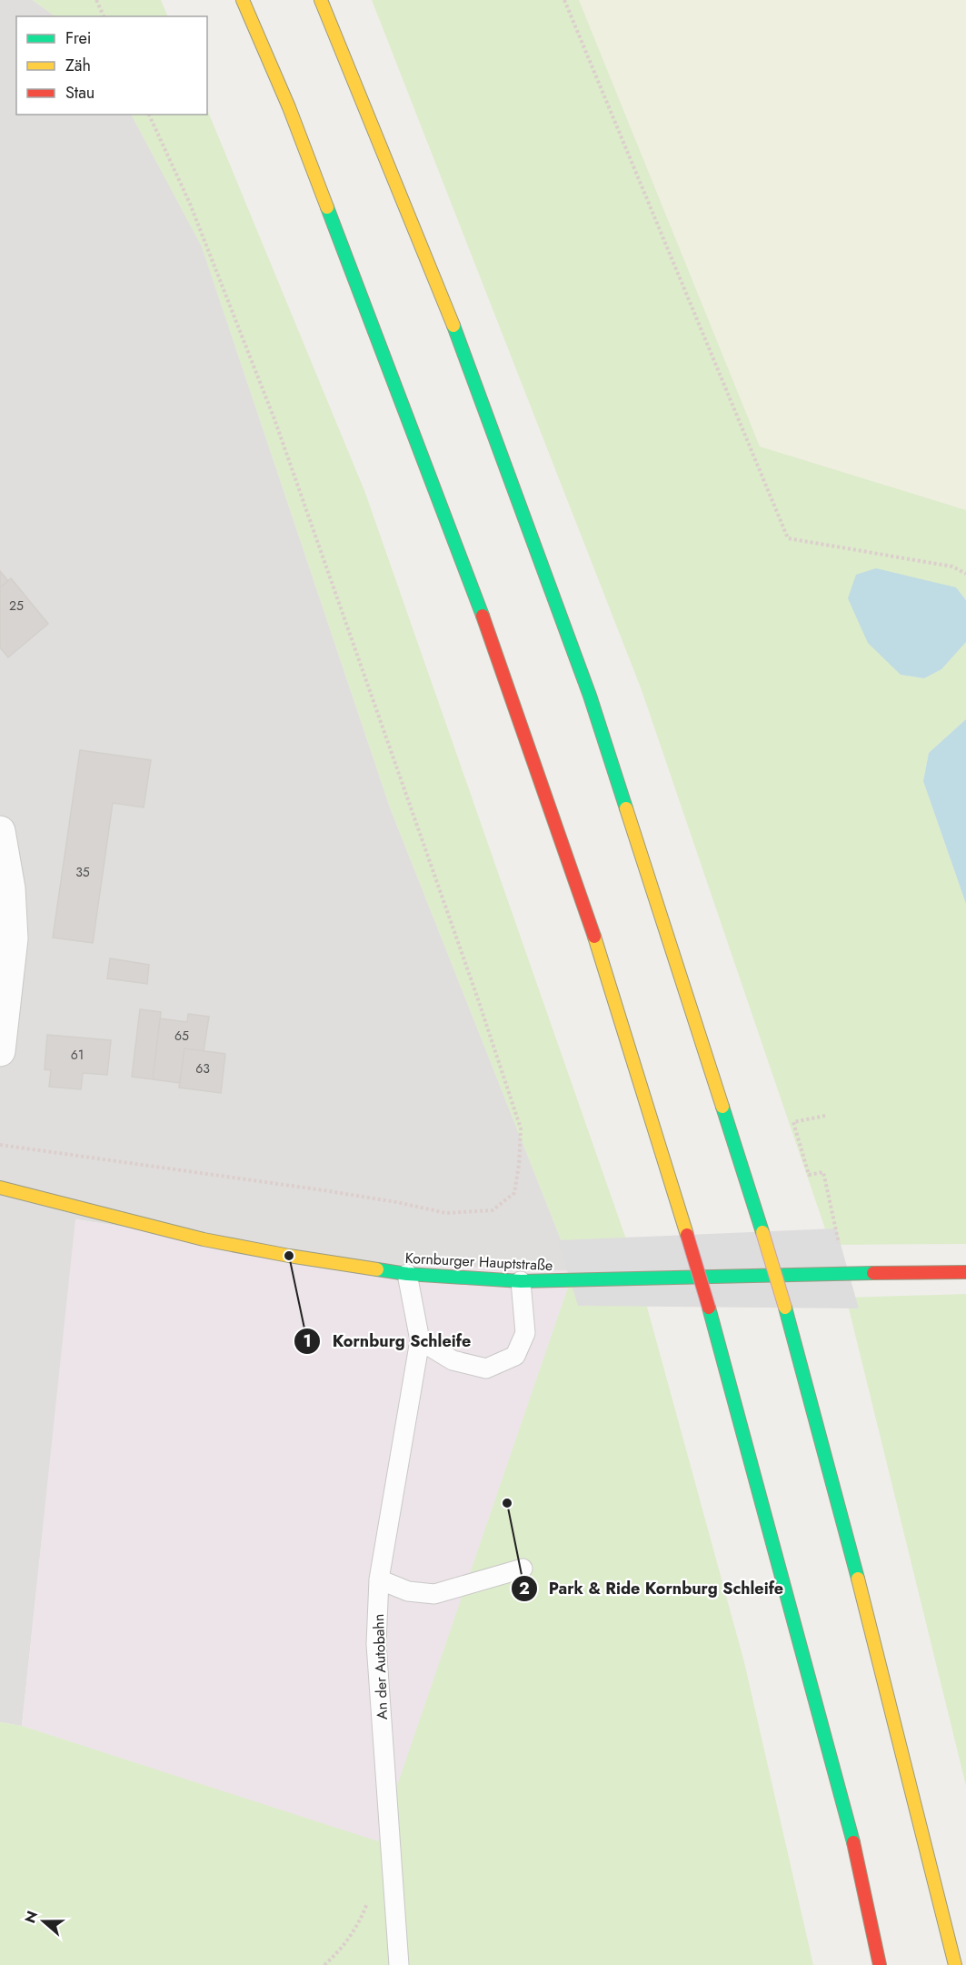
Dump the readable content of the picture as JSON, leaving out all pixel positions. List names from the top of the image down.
{
  "streets": {
    "main road": ["Kornburger Hauptstraße"],
    "lane": ["An der Autobahn"]
  },
  "crossings": [
    ["Kornburger Hauptstraße", "An der Autobahn"]
  ],
  "places": ["Kornburg Schleife", "Park & Ride Kornburg Schleife"],
  "house_numbers": [
    "25",
    "35",
    "65",
    "61",
    "63"
  ],
  "legend": ["Frei", "Zäh", "Stau"],
  "north": "left"
}
